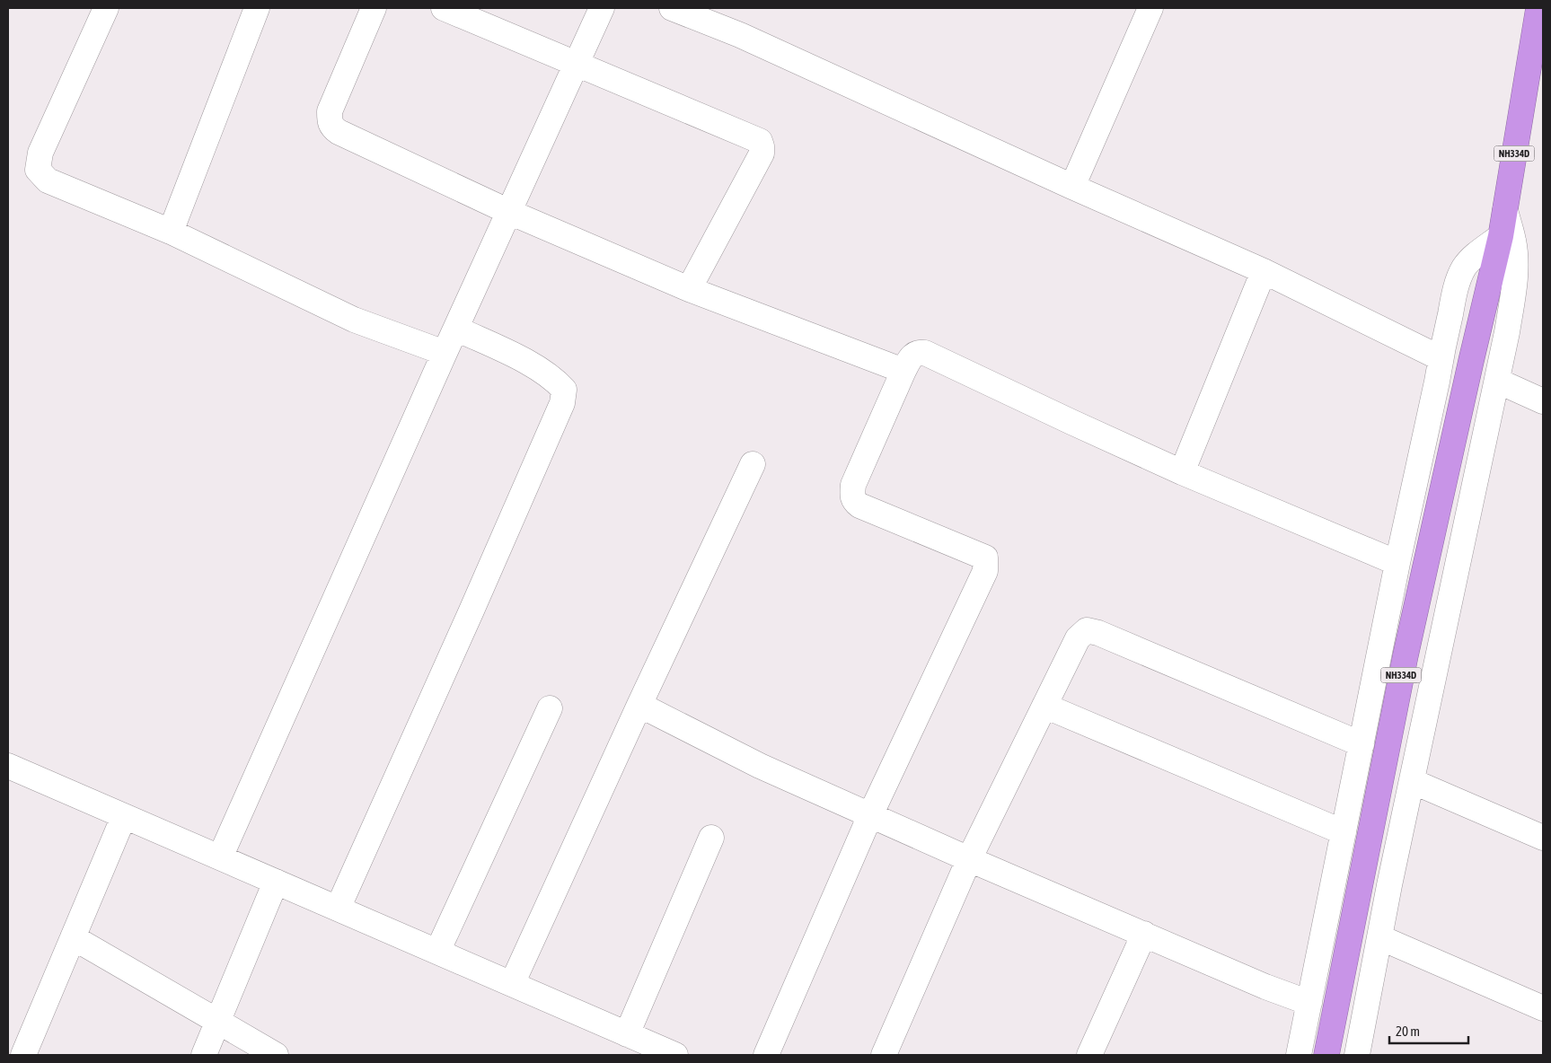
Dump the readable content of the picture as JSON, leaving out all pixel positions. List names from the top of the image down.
{
  "streets": {
    "highway": ["NH334D"]
  },
  "scale_bar": "20 m"
}
